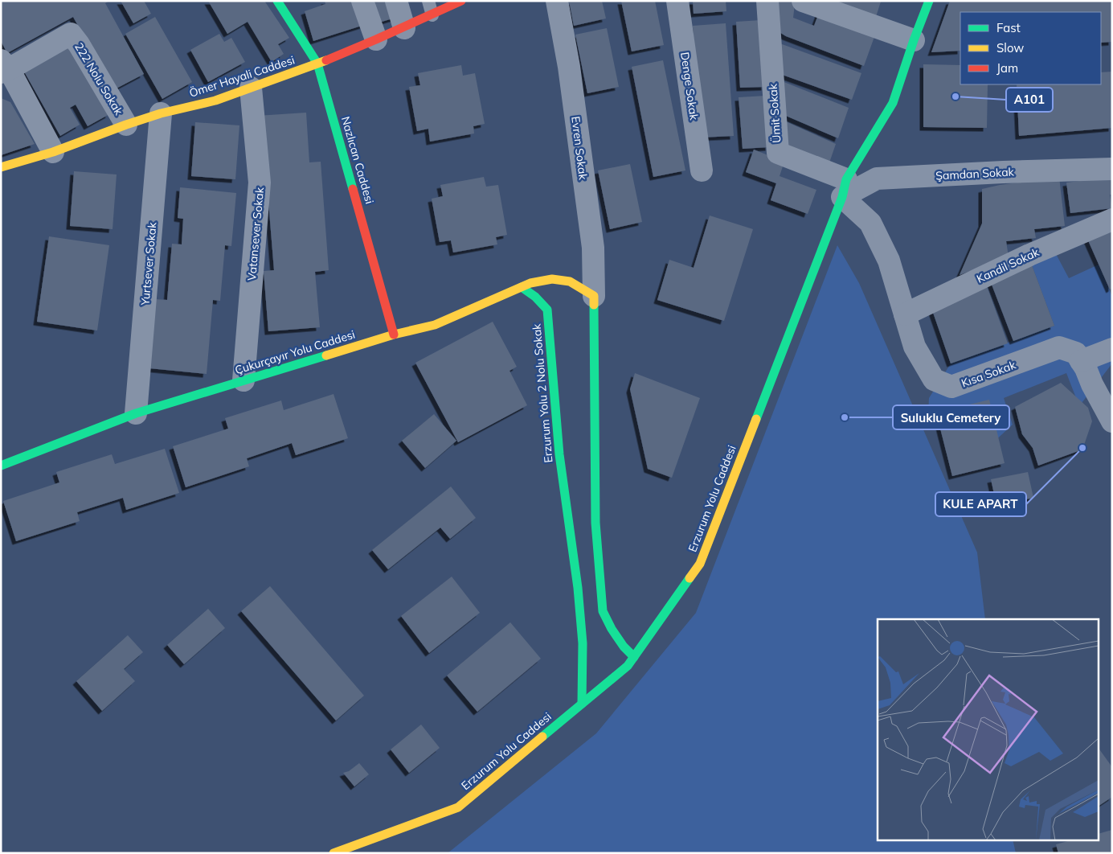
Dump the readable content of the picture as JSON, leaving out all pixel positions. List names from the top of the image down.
{
  "streets": {
    "street": [
      "Ömer Hayali Caddesi",
      "222 Nolu Sokak",
      "Denge Sokak",
      "Ümit Sokak",
      "Evren Sokak",
      "Nazlıcan Caddesi",
      "Şamdan Sokak",
      "Vatansever Sokak",
      "Yurtsever Sokak",
      "Kandil Sokak",
      "Çukurçayır Yolu Caddesi",
      "Kısa Sokak",
      "Erzurum Yolu 2 Nolu Sokak",
      "Erzurum Yolu Caddesi"
    ]
  },
  "crossings": [
    ["Ömer Hayali Caddesi", "222 Nolu Sokak"],
    ["Ömer Hayali Caddesi", "Nazlıcan Caddesi"],
    ["Ömer Hayali Caddesi", "Vatansever Sokak"],
    ["Ömer Hayali Caddesi", "Yurtsever Sokak"],
    ["Ümit Sokak", "Şamdan Sokak"],
    ["Ümit Sokak", "Kısa Sokak"],
    ["Ümit Sokak", "Erzurum Yolu Caddesi"],
    ["Evren Sokak", "Çukurçayır Yolu Caddesi"],
    ["Nazlıcan Caddesi", "Çukurçayır Yolu Caddesi"],
    ["Şamdan Sokak", "Kısa Sokak"],
    ["Şamdan Sokak", "Erzurum Yolu Caddesi"],
    ["Vatansever Sokak", "Çukurçayır Yolu Caddesi"],
    ["Yurtsever Sokak", "Çukurçayır Yolu Caddesi"],
    ["Kandil Sokak", "Kısa Sokak"],
    ["Çukurçayır Yolu Caddesi", "Erzurum Yolu 2 Nolu Sokak"],
    ["Kısa Sokak", "Erzurum Yolu Caddesi"],
    ["Erzurum Yolu 2 Nolu Sokak", "Erzurum Yolu Caddesi"]
  ],
  "places": ["A101", "Suluklu Cemetery", "KULE APART"],
  "legend": ["Fast", "Slow", "Jam"]
}
